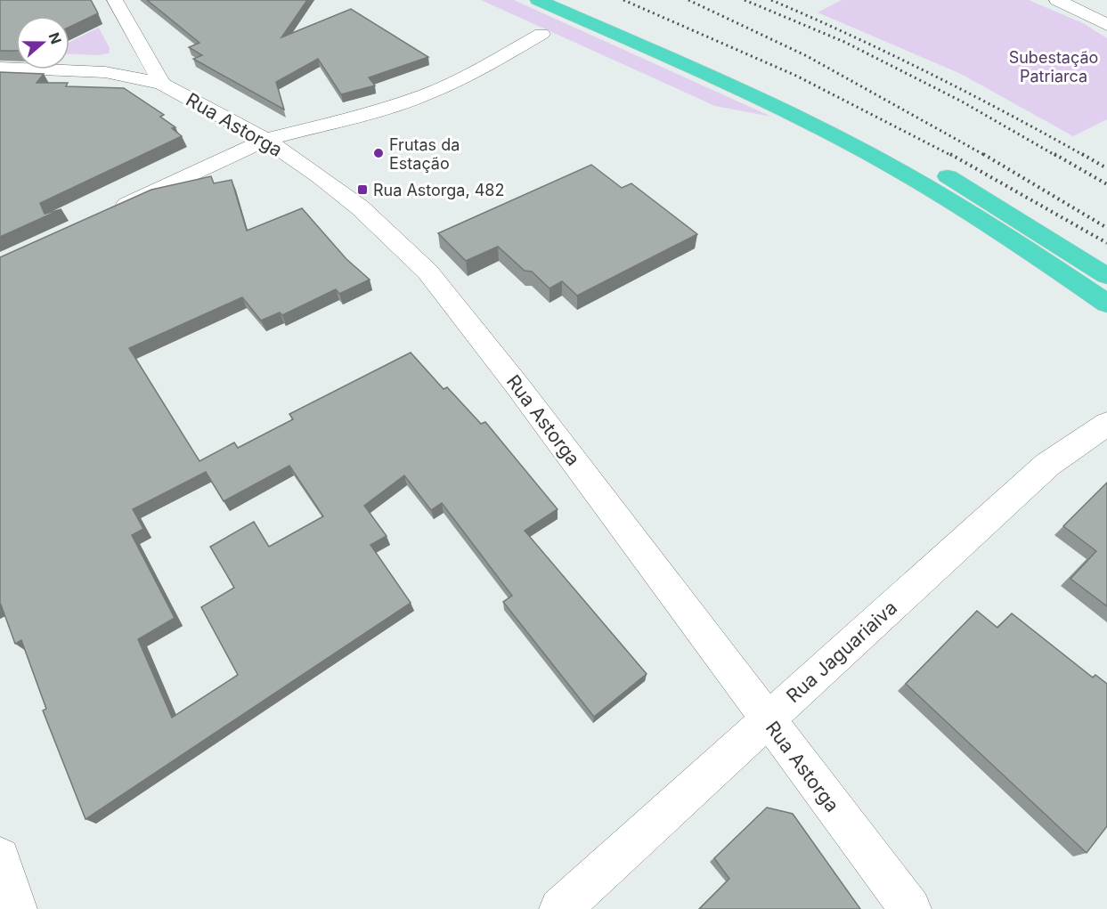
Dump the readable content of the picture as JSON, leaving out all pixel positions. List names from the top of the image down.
{
  "streets": {
    "street": ["Rua Astorga", "Rua Jaguariaiva"]
  },
  "crossings": [
    ["Rua Astorga", "Rua Jaguariaiva"]
  ],
  "parks": ["Subestação Patriarca"],
  "places": {
    "other": ["Frutas da Estação"],
    "transit": ["Rua Astorga, 482"]
  },
  "north": "right"
}
